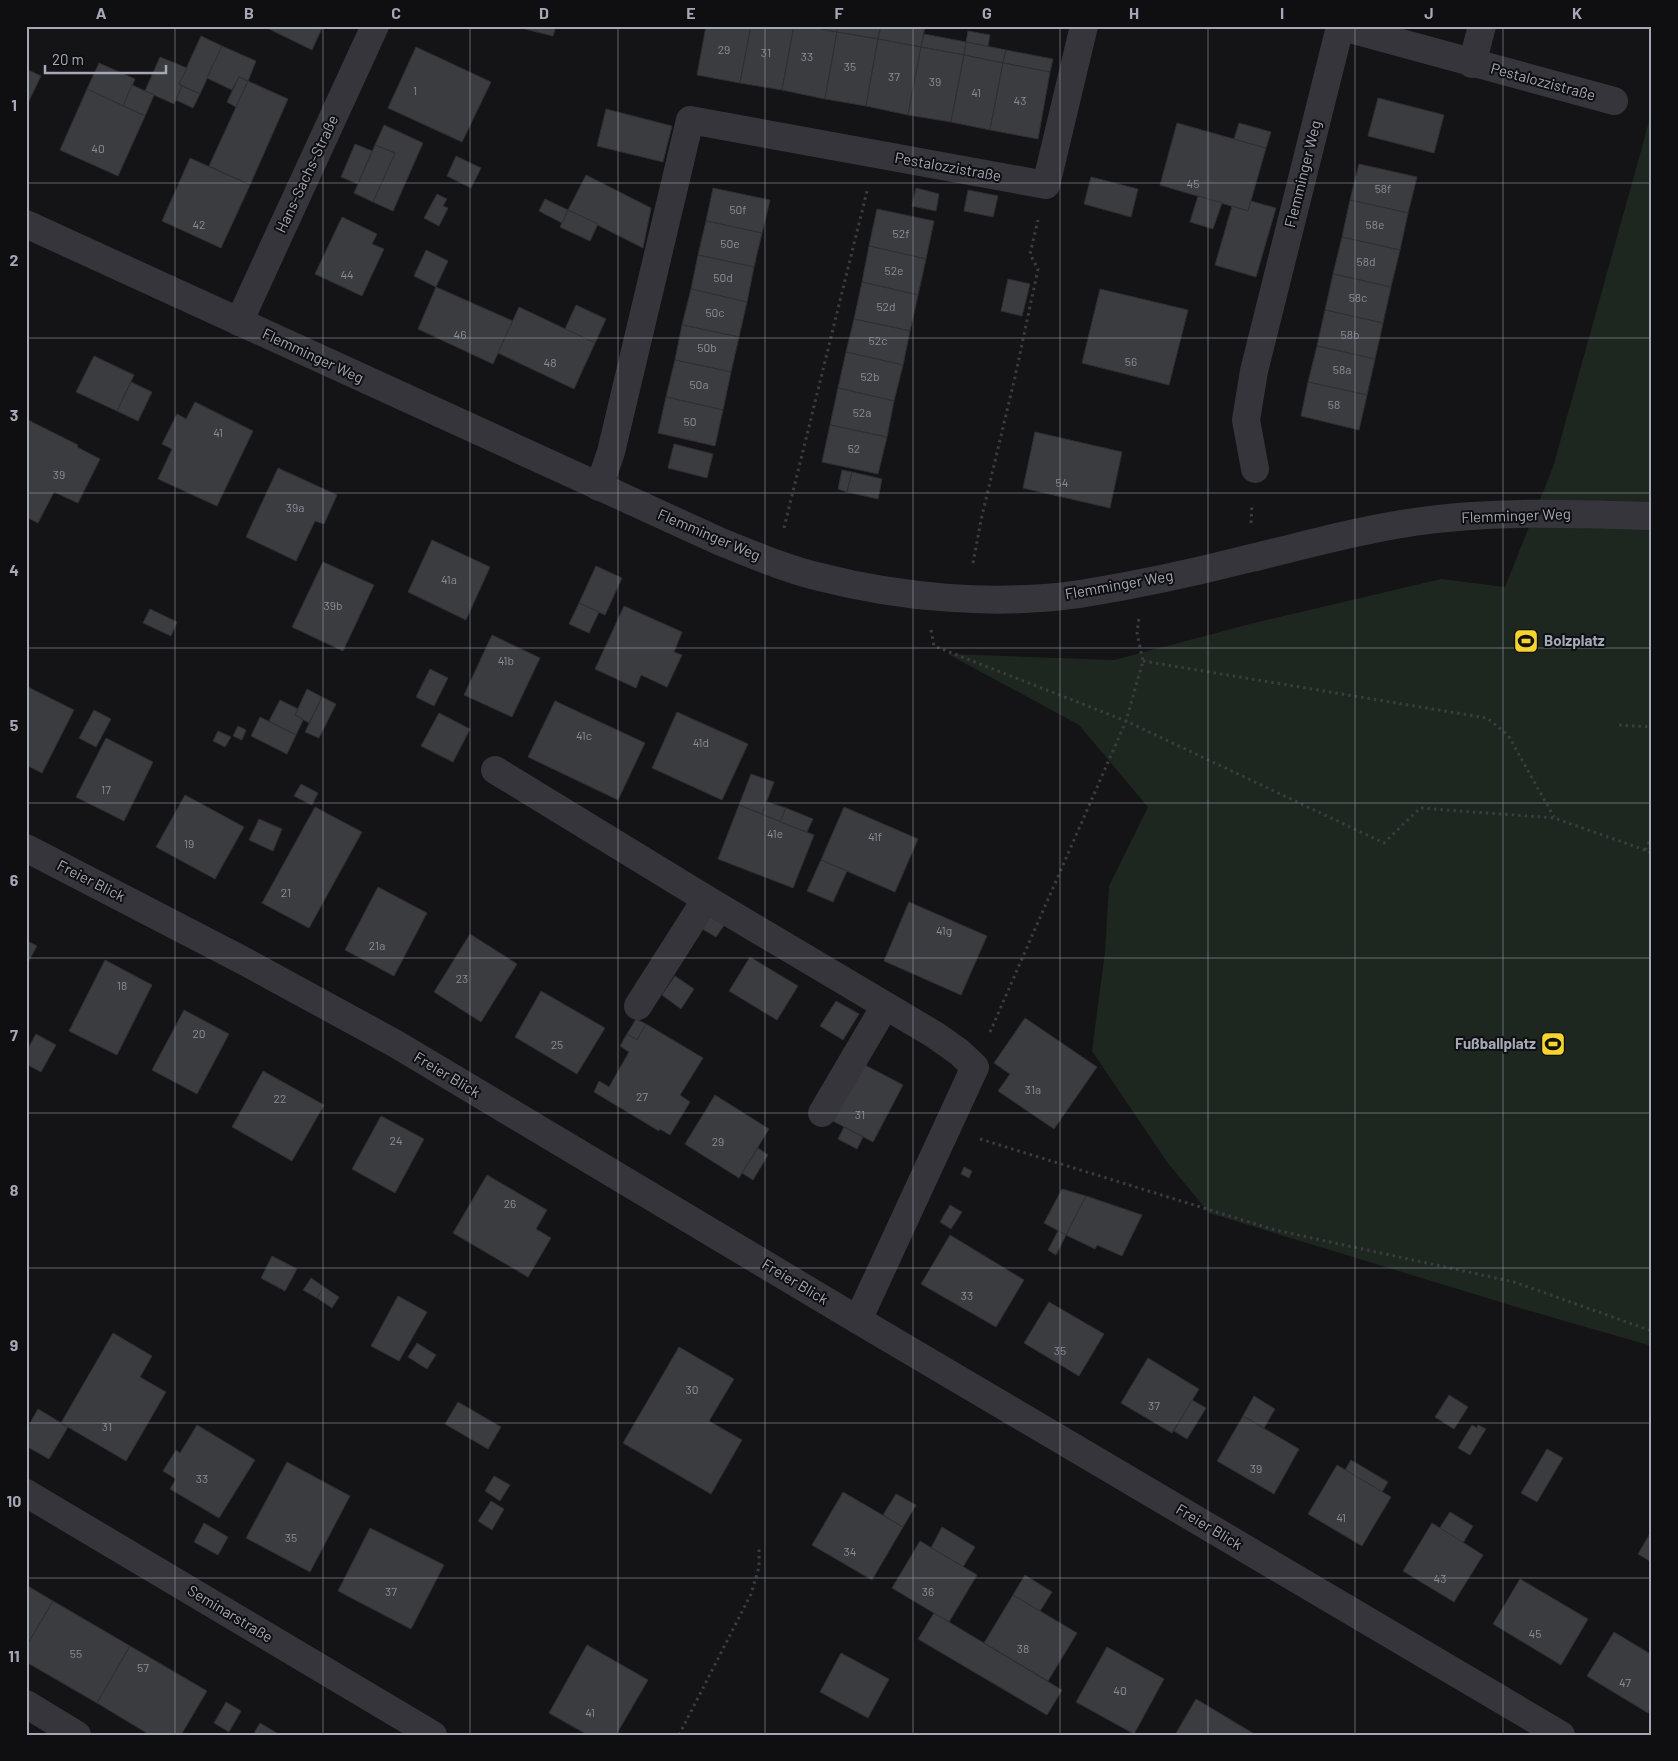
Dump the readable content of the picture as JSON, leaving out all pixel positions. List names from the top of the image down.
{
  "streets": {
    "street": [
      "Pestalozzistraße",
      "Hans-Sachs-Straße",
      "Flemminger Weg",
      "Freier Blick",
      "Seminarstraße"
    ]
  },
  "crossings": [
    ["Pestalozzistraße", "Flemminger Weg"],
    ["Hans-Sachs-Straße", "Flemminger Weg"]
  ],
  "places": {
    "sports": ["Bolzplatz", "Fußballplatz"]
  },
  "house_numbers": [
    "29",
    "31",
    "33",
    "35",
    "37",
    "39",
    "1",
    "41",
    "43",
    "40",
    "45",
    "58f",
    "50f",
    "42",
    "58e",
    "52f",
    "50e",
    "58d",
    "52e",
    "44",
    "50d",
    "58c",
    "52d",
    "50c",
    "46",
    "58b",
    "52c",
    "50b",
    "56",
    "48",
    "58a",
    "52b",
    "50a",
    "58",
    "52a",
    "50",
    "41",
    "52",
    "39",
    "54",
    "39a",
    "41a",
    "39b",
    "41b",
    "41c",
    "41d",
    "17",
    "41e",
    "41f",
    "19",
    "21",
    "41g",
    "21a",
    "23",
    "18",
    "20",
    "25",
    "31a",
    "27",
    "22",
    "31",
    "24",
    "29",
    "26",
    "33",
    "35",
    "30",
    "37",
    "31",
    "39",
    "33",
    "41",
    "35",
    "34",
    "43",
    "37",
    "36",
    "45",
    "38",
    "55",
    "57",
    "47",
    "40",
    "41"
  ],
  "scale_bar": "20 m",
  "grid": {
    "columns": [
      "A",
      "B",
      "C",
      "D",
      "E",
      "F",
      "G",
      "H",
      "I",
      "J",
      "K"
    ],
    "rows": [
      "1",
      "2",
      "3",
      "4",
      "5",
      "6",
      "7",
      "8",
      "9",
      "10",
      "11"
    ]
  }
}
